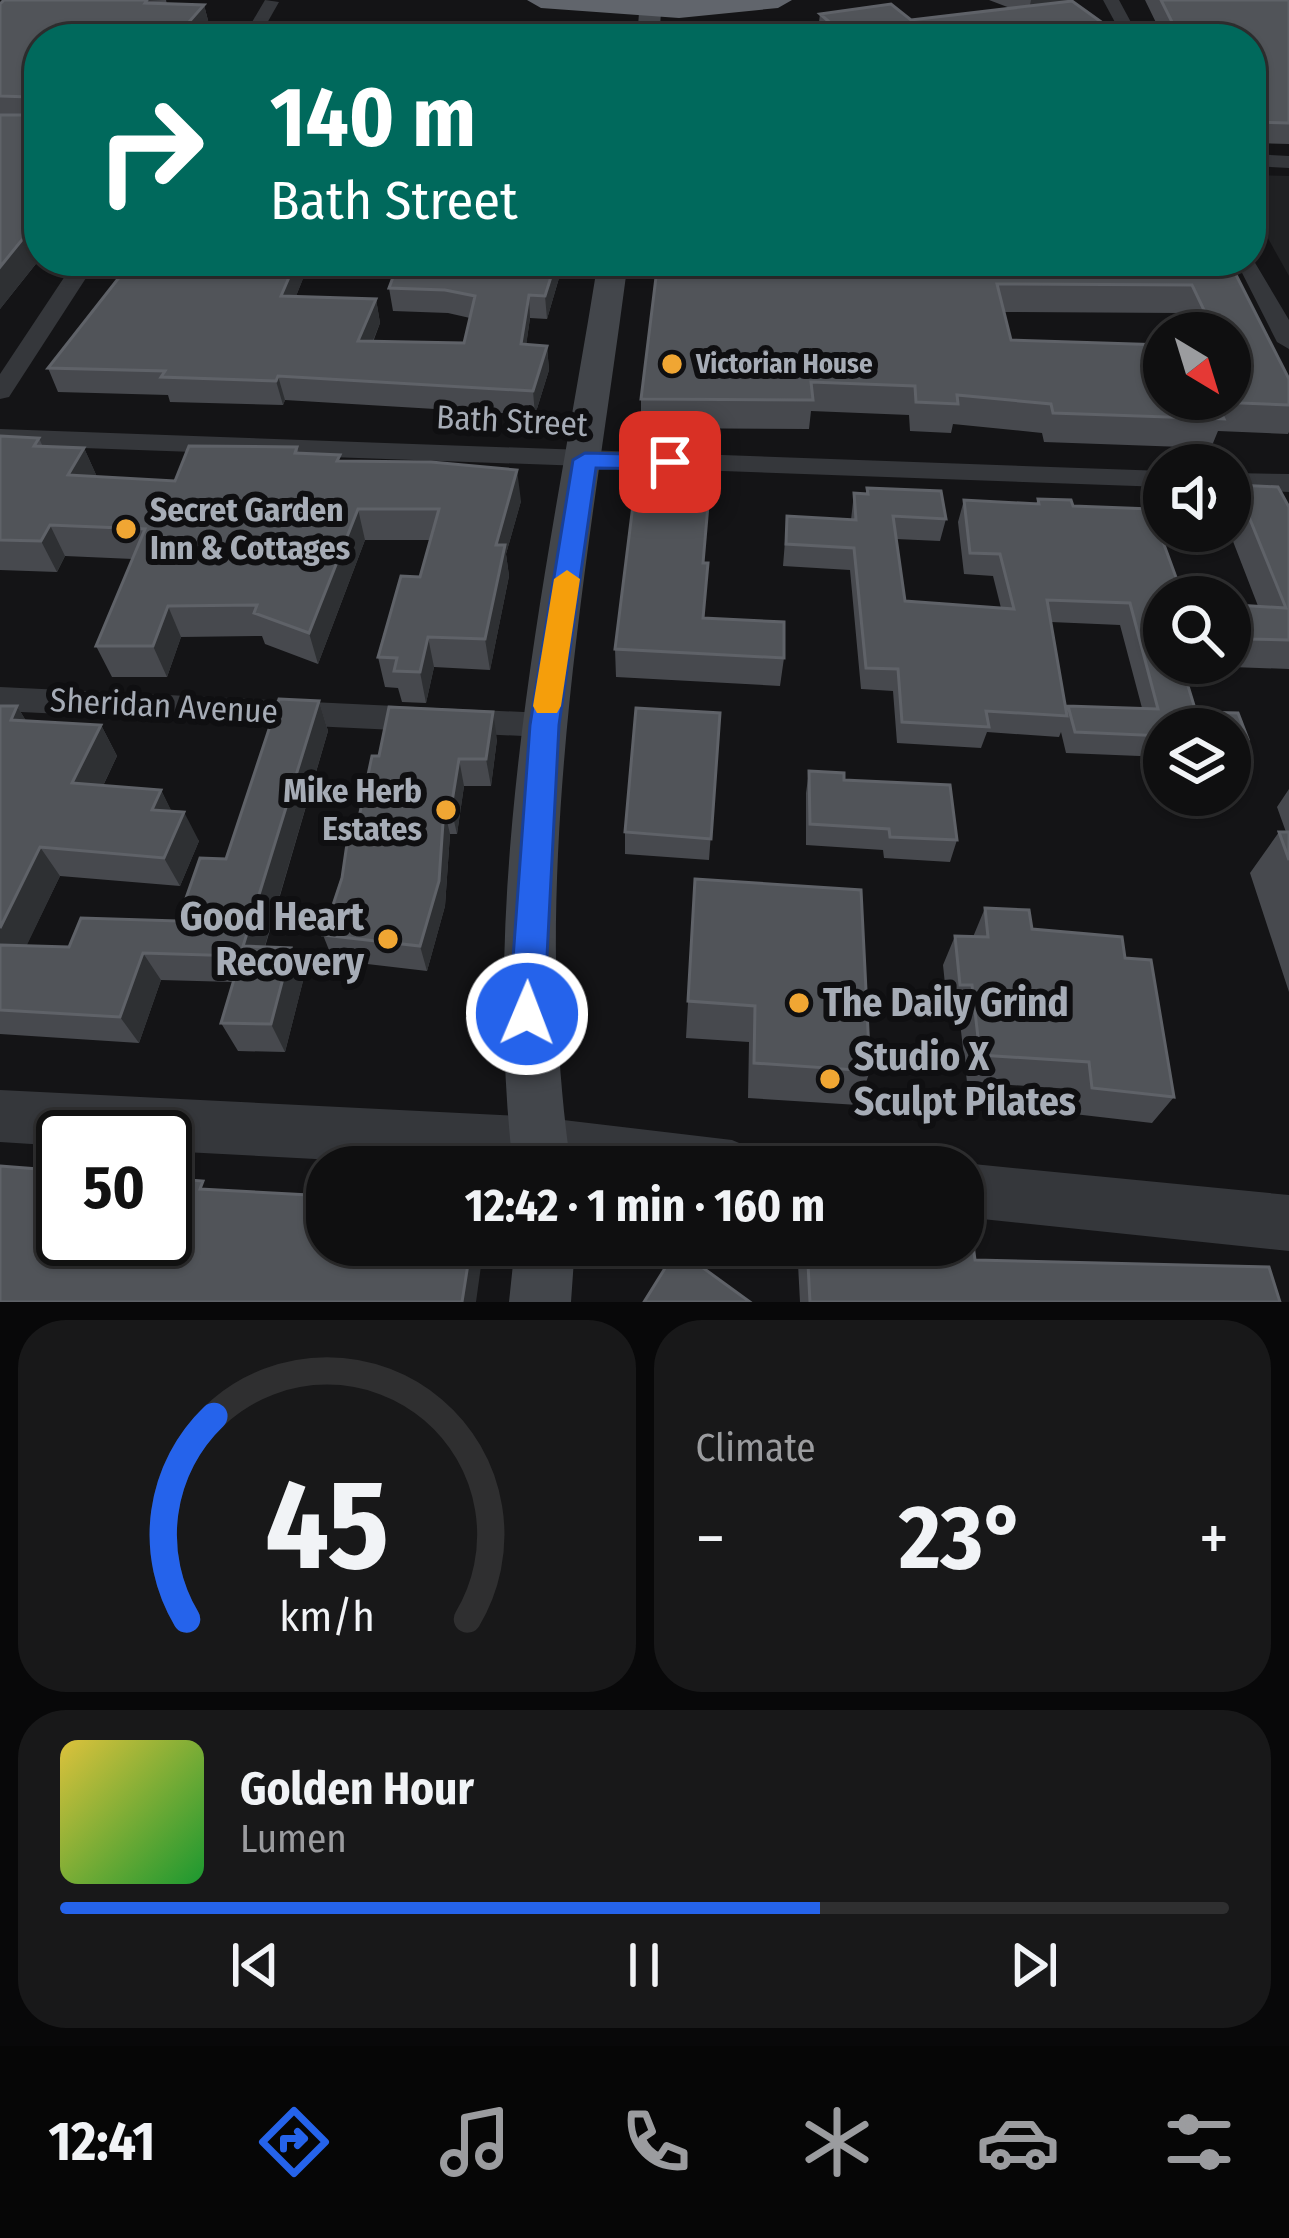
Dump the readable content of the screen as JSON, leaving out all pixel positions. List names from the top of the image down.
{
  "streets": {
    "street": ["Bath Street", "Sheridan Avenue"]
  },
  "places": [
    "Victorian House",
    "Secret Garden Inn & Cottages",
    "Mike Herb Estates",
    "Good Heart Recovery",
    "The Daily Grind",
    "Studio X Sculpt Pilates"
  ],
  "north": "bottom right",
  "page": {
    "turn": ["140 m", "Bath Street"],
    "limit": "50",
    "trip": "12:42 · 1 min · 160 m",
    "tile": "Climate",
    "heat": ["−", "23°", "+"],
    "song": ["Golden Hour", "Lumen"],
    "tabs": "12:41",
    "gauge": ["45", "km/h"]
  }
}
